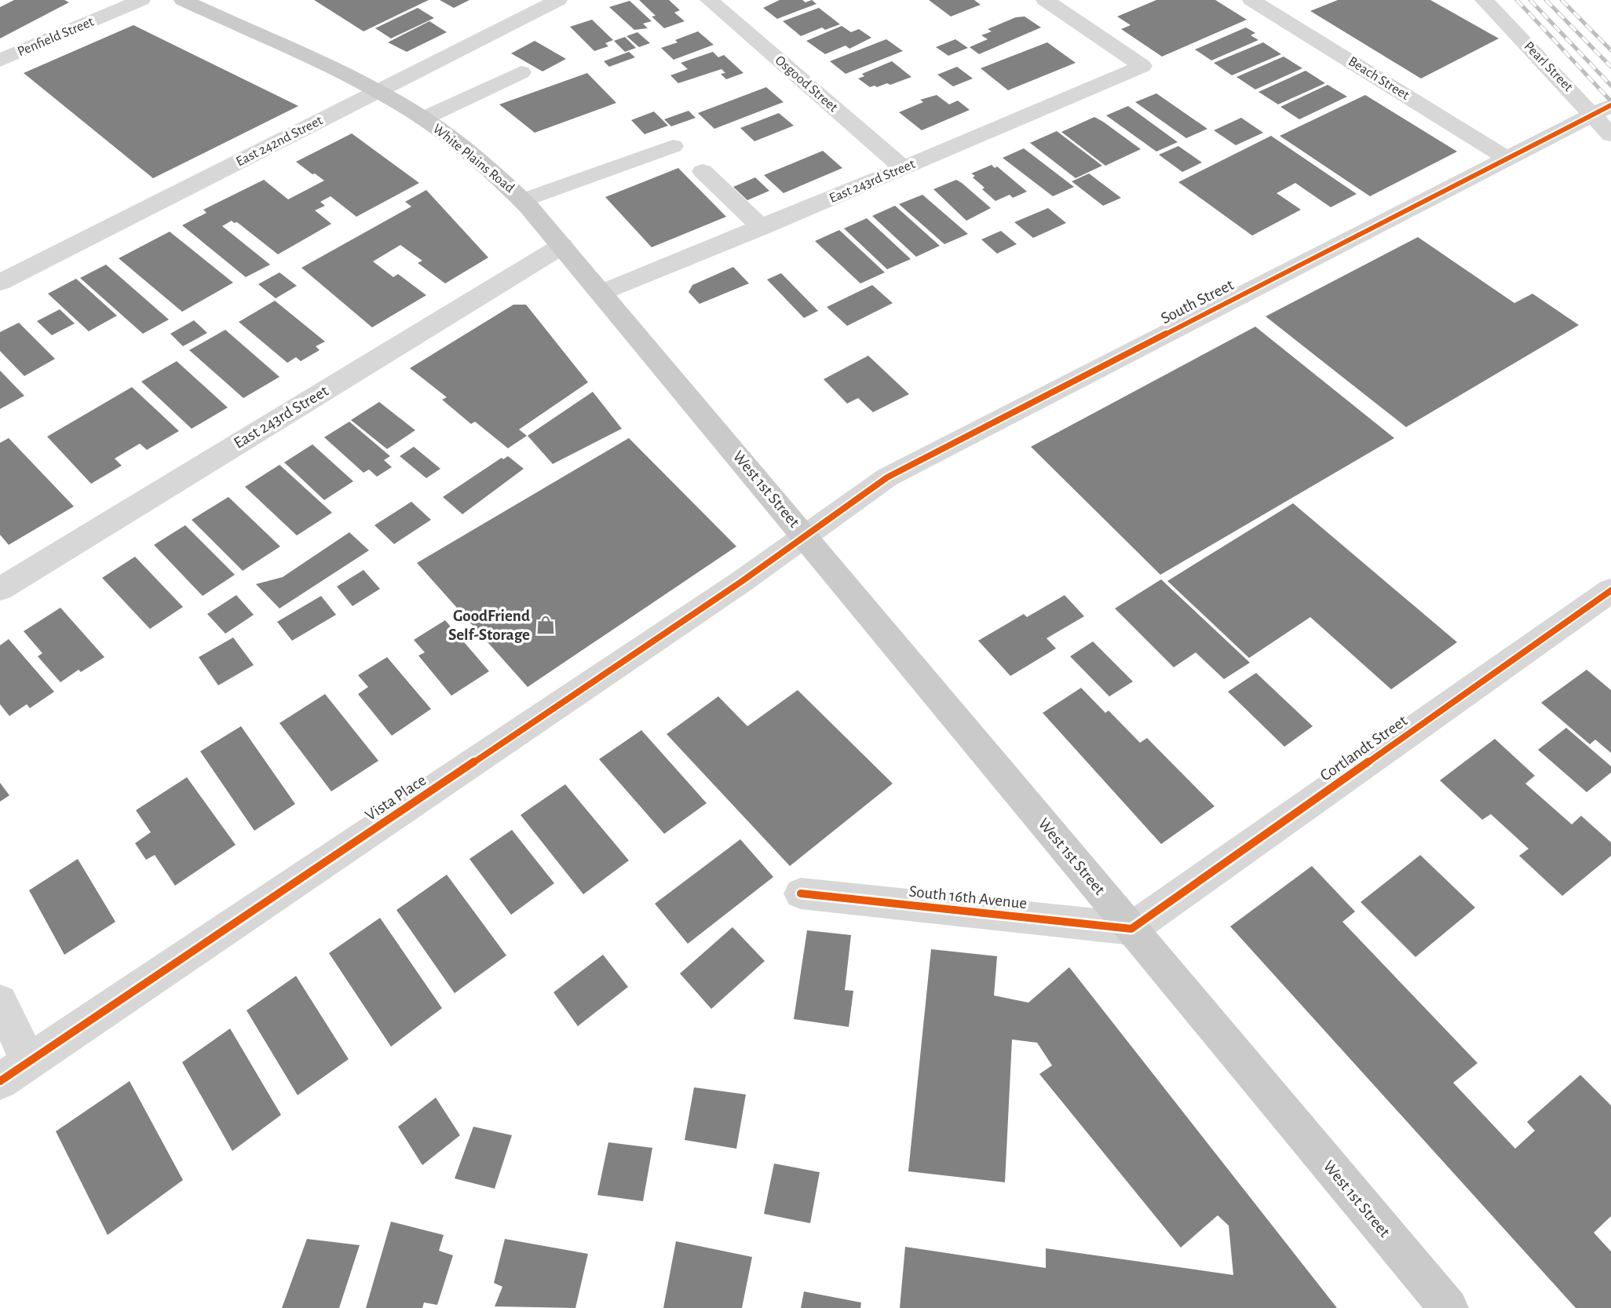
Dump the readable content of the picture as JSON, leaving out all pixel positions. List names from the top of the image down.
{
  "streets": {
    "main road": ["White Plains Road", "West 1st Street"],
    "street": [
      "Penfield Street",
      "Pearl Street",
      "Beach Street",
      "Osgood Street",
      "East 242nd Street",
      "East 243rd Street",
      "South Street",
      "Cortlandt Street",
      "Vista Place",
      "South 16th Avenue"
    ]
  },
  "crossings": [
    ["Pearl Street", "South Street"],
    ["Beach Street", "South Street"],
    ["Osgood Street", "East 243rd Street"],
    ["East 242nd Street", "White Plains Road"],
    ["White Plains Road", "East 243rd Street"],
    ["White Plains Road", "West 1st Street"],
    ["South Street", "West 1st Street"],
    ["South Street", "Vista Place"],
    ["West 1st Street", "Cortlandt Street"],
    ["West 1st Street", "Vista Place"],
    ["West 1st Street", "South 16th Avenue"],
    ["Cortlandt Street", "South 16th Avenue"]
  ],
  "places": {
    "shop": ["GoodFriend Self-Storage"]
  }
}
